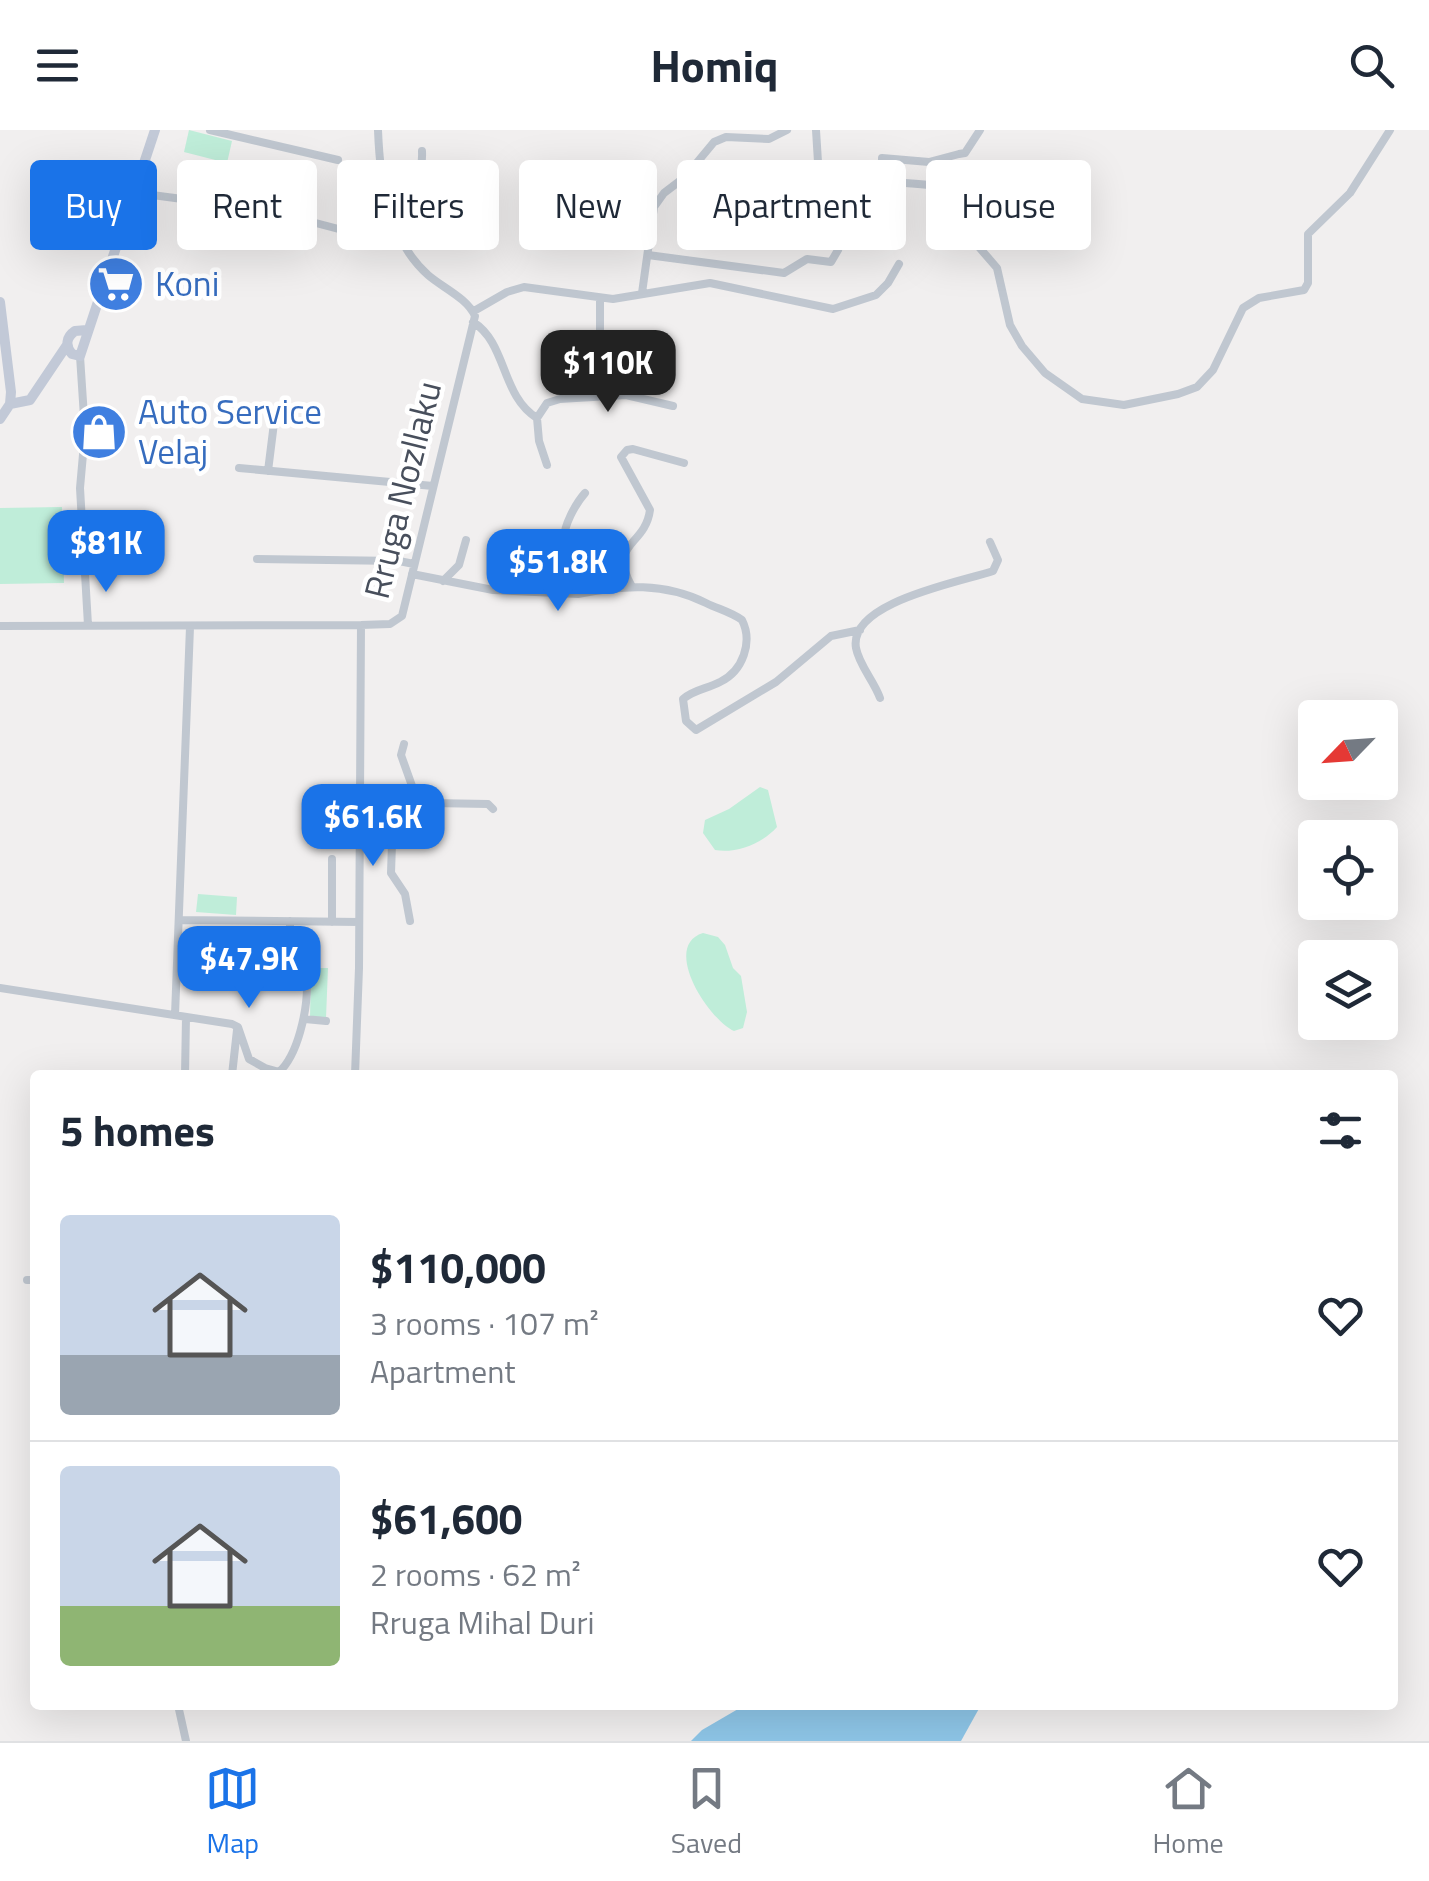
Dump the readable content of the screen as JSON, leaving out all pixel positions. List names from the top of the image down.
{
  "streets": {
    "street": ["Rruga Nozllaku"]
  },
  "places": {
    "supermarket": ["Koni"],
    "shop": ["Auto Service Velaj"]
  },
  "north": "bottom left",
  "page": {
    "header": "Homiq",
    "chip": [
      "Buy",
      "Rent",
      "Filters",
      "New",
      "Apartment",
      "House"
    ],
    "price": [
      "$110K",
      "$81K",
      "$51.8K",
      "$61.6K",
      "$47.9K"
    ],
    "heading": "5 homes",
    "list": [
      {
        "name": "$110,000",
        "note": "3 rooms · 107 m² · Apartment"
      },
      {
        "name": "$61,600",
        "note": "2 rooms · 62 m² · Rruga Mihal Duri"
      }
    ],
    "tabs": ["Map", "Saved", "Home"]
  }
}
